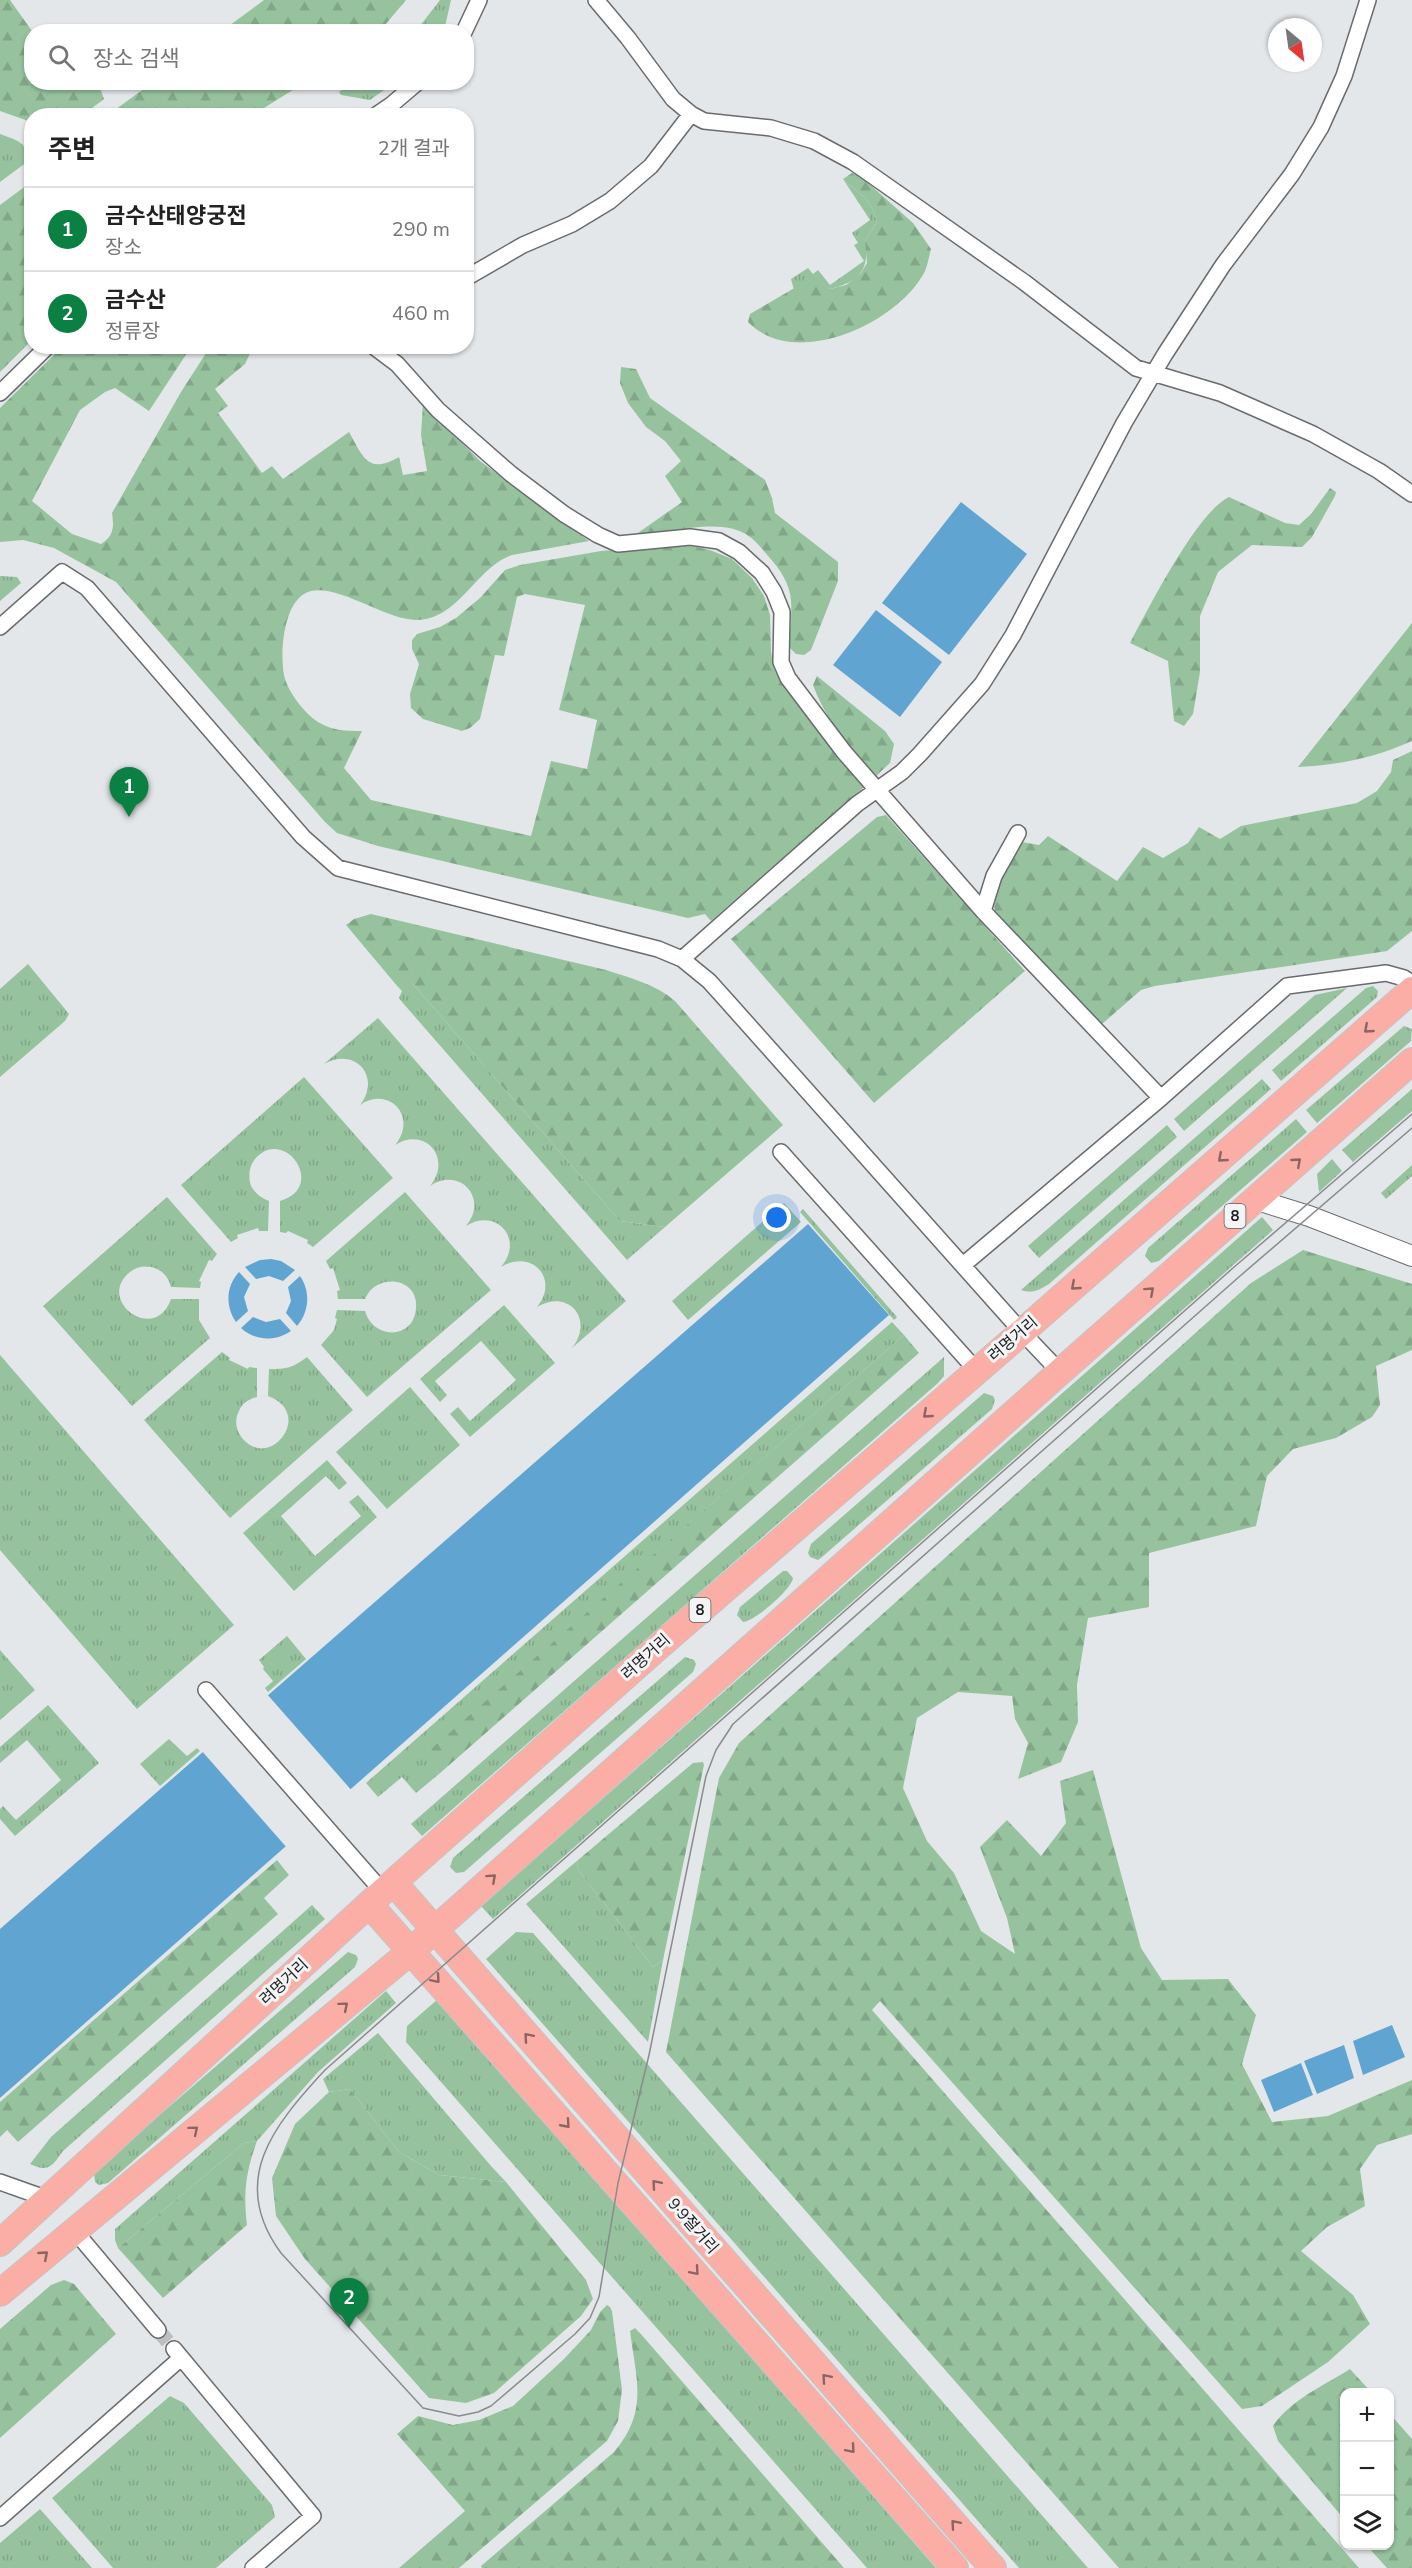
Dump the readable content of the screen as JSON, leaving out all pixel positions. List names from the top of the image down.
{
  "streets": {
    "highway": ["8", "려명거리", "9·9절거리"]
  },
  "crossings": [
    ["8", "9·9절거리"],
    ["려명거리", "9·9절거리"]
  ],
  "north": "bottom right",
  "page": {
    "search": "장소 검색",
    "heading": ["주변", "2개 결과"],
    "list": [
      {
        "mark": "1",
        "name": "금수산태양궁전",
        "note": "장소",
        "value": "290 m"
      },
      {
        "mark": "2",
        "name": "금수산",
        "note": "정류장",
        "value": "460 m"
      }
    ],
    "pins": ["1", "2"],
    "map_buttons": ["+", "−"]
  }
}
